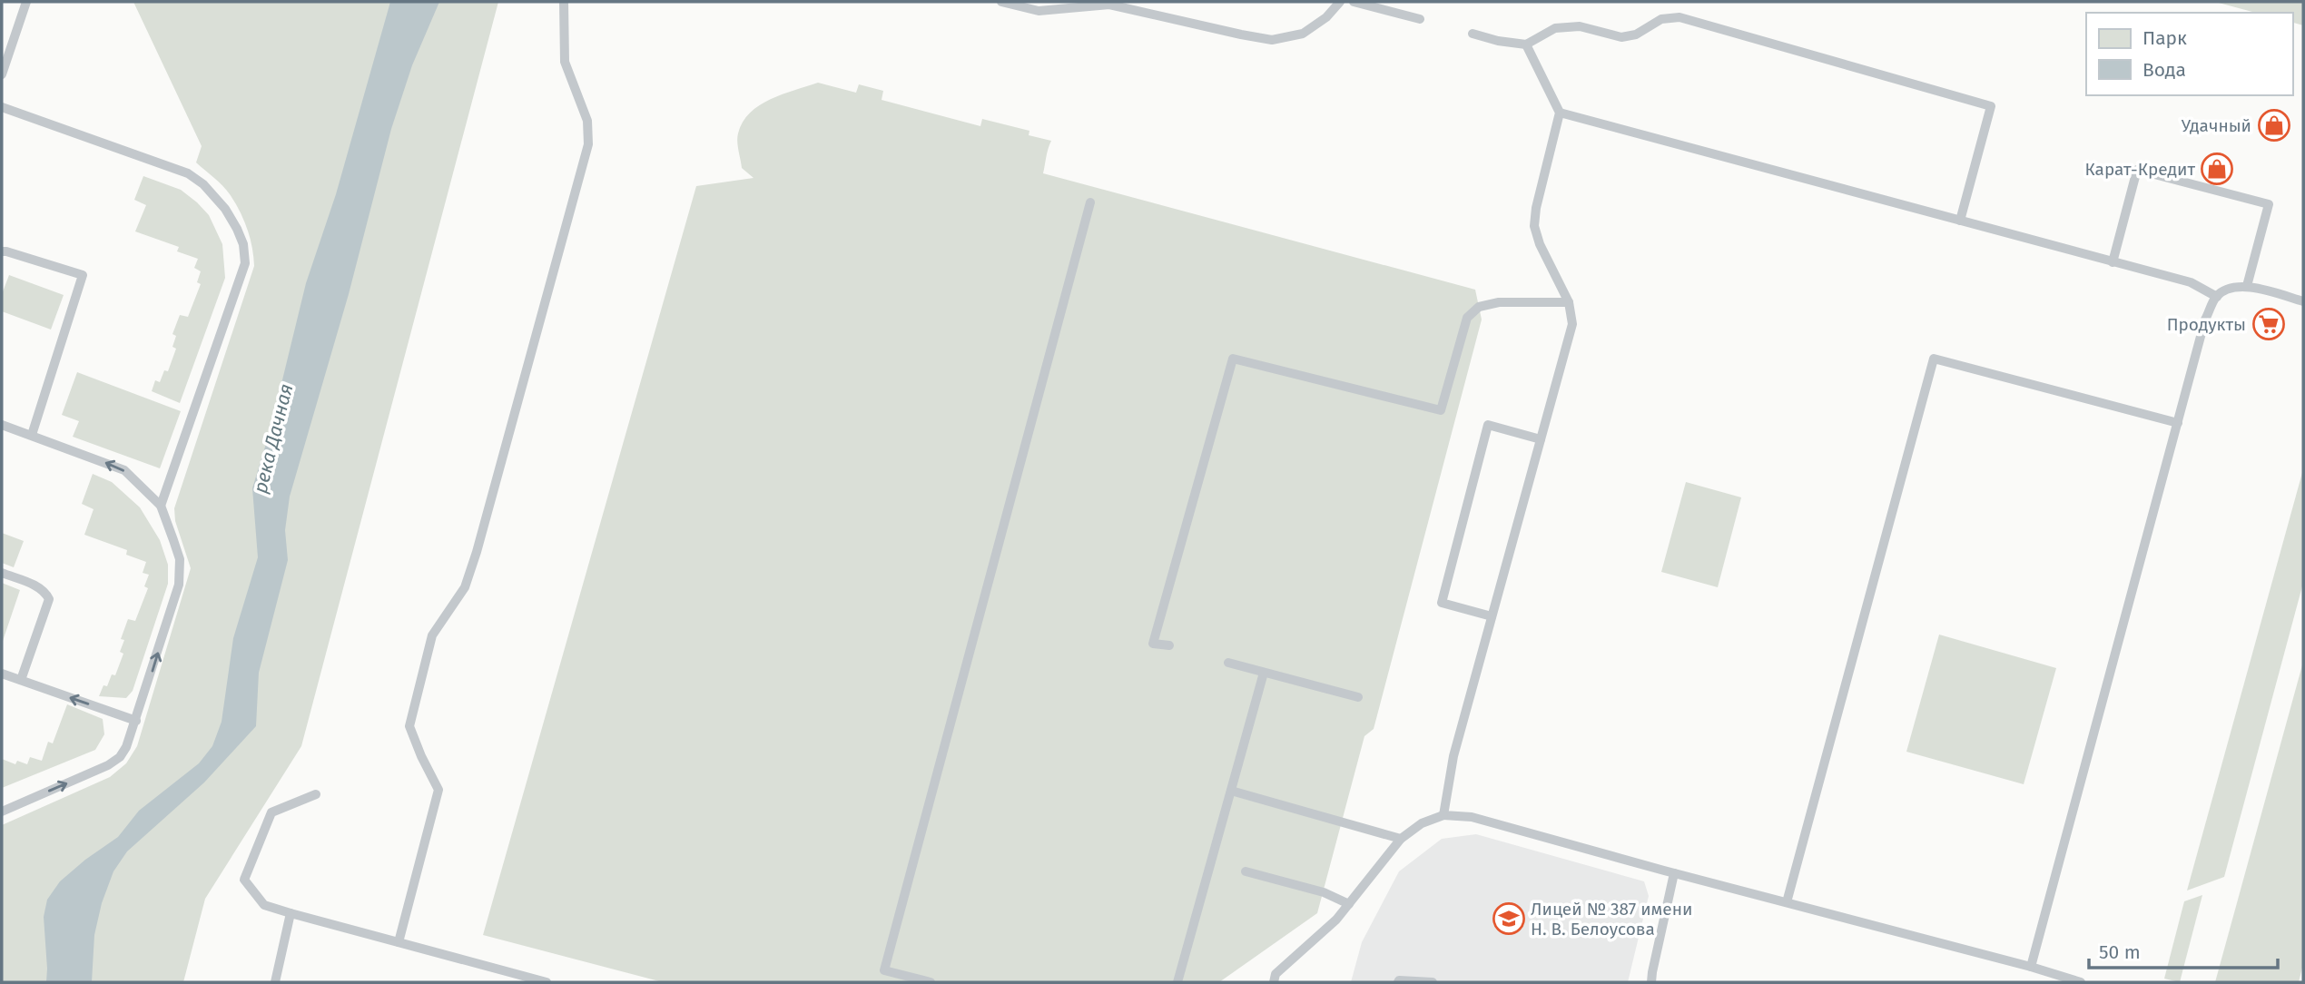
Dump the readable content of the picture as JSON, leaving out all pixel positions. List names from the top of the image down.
{
  "water": ["река Дачная"],
  "places": {
    "shop": ["Удачный", "Карат-Кредит"],
    "supermarket": ["Продукты"],
    "school or university": ["Лицей № 387 имени Н. В. Белоусова"]
  },
  "legend": ["Парк", "Вода"],
  "scale_bar": "50 m"
}
